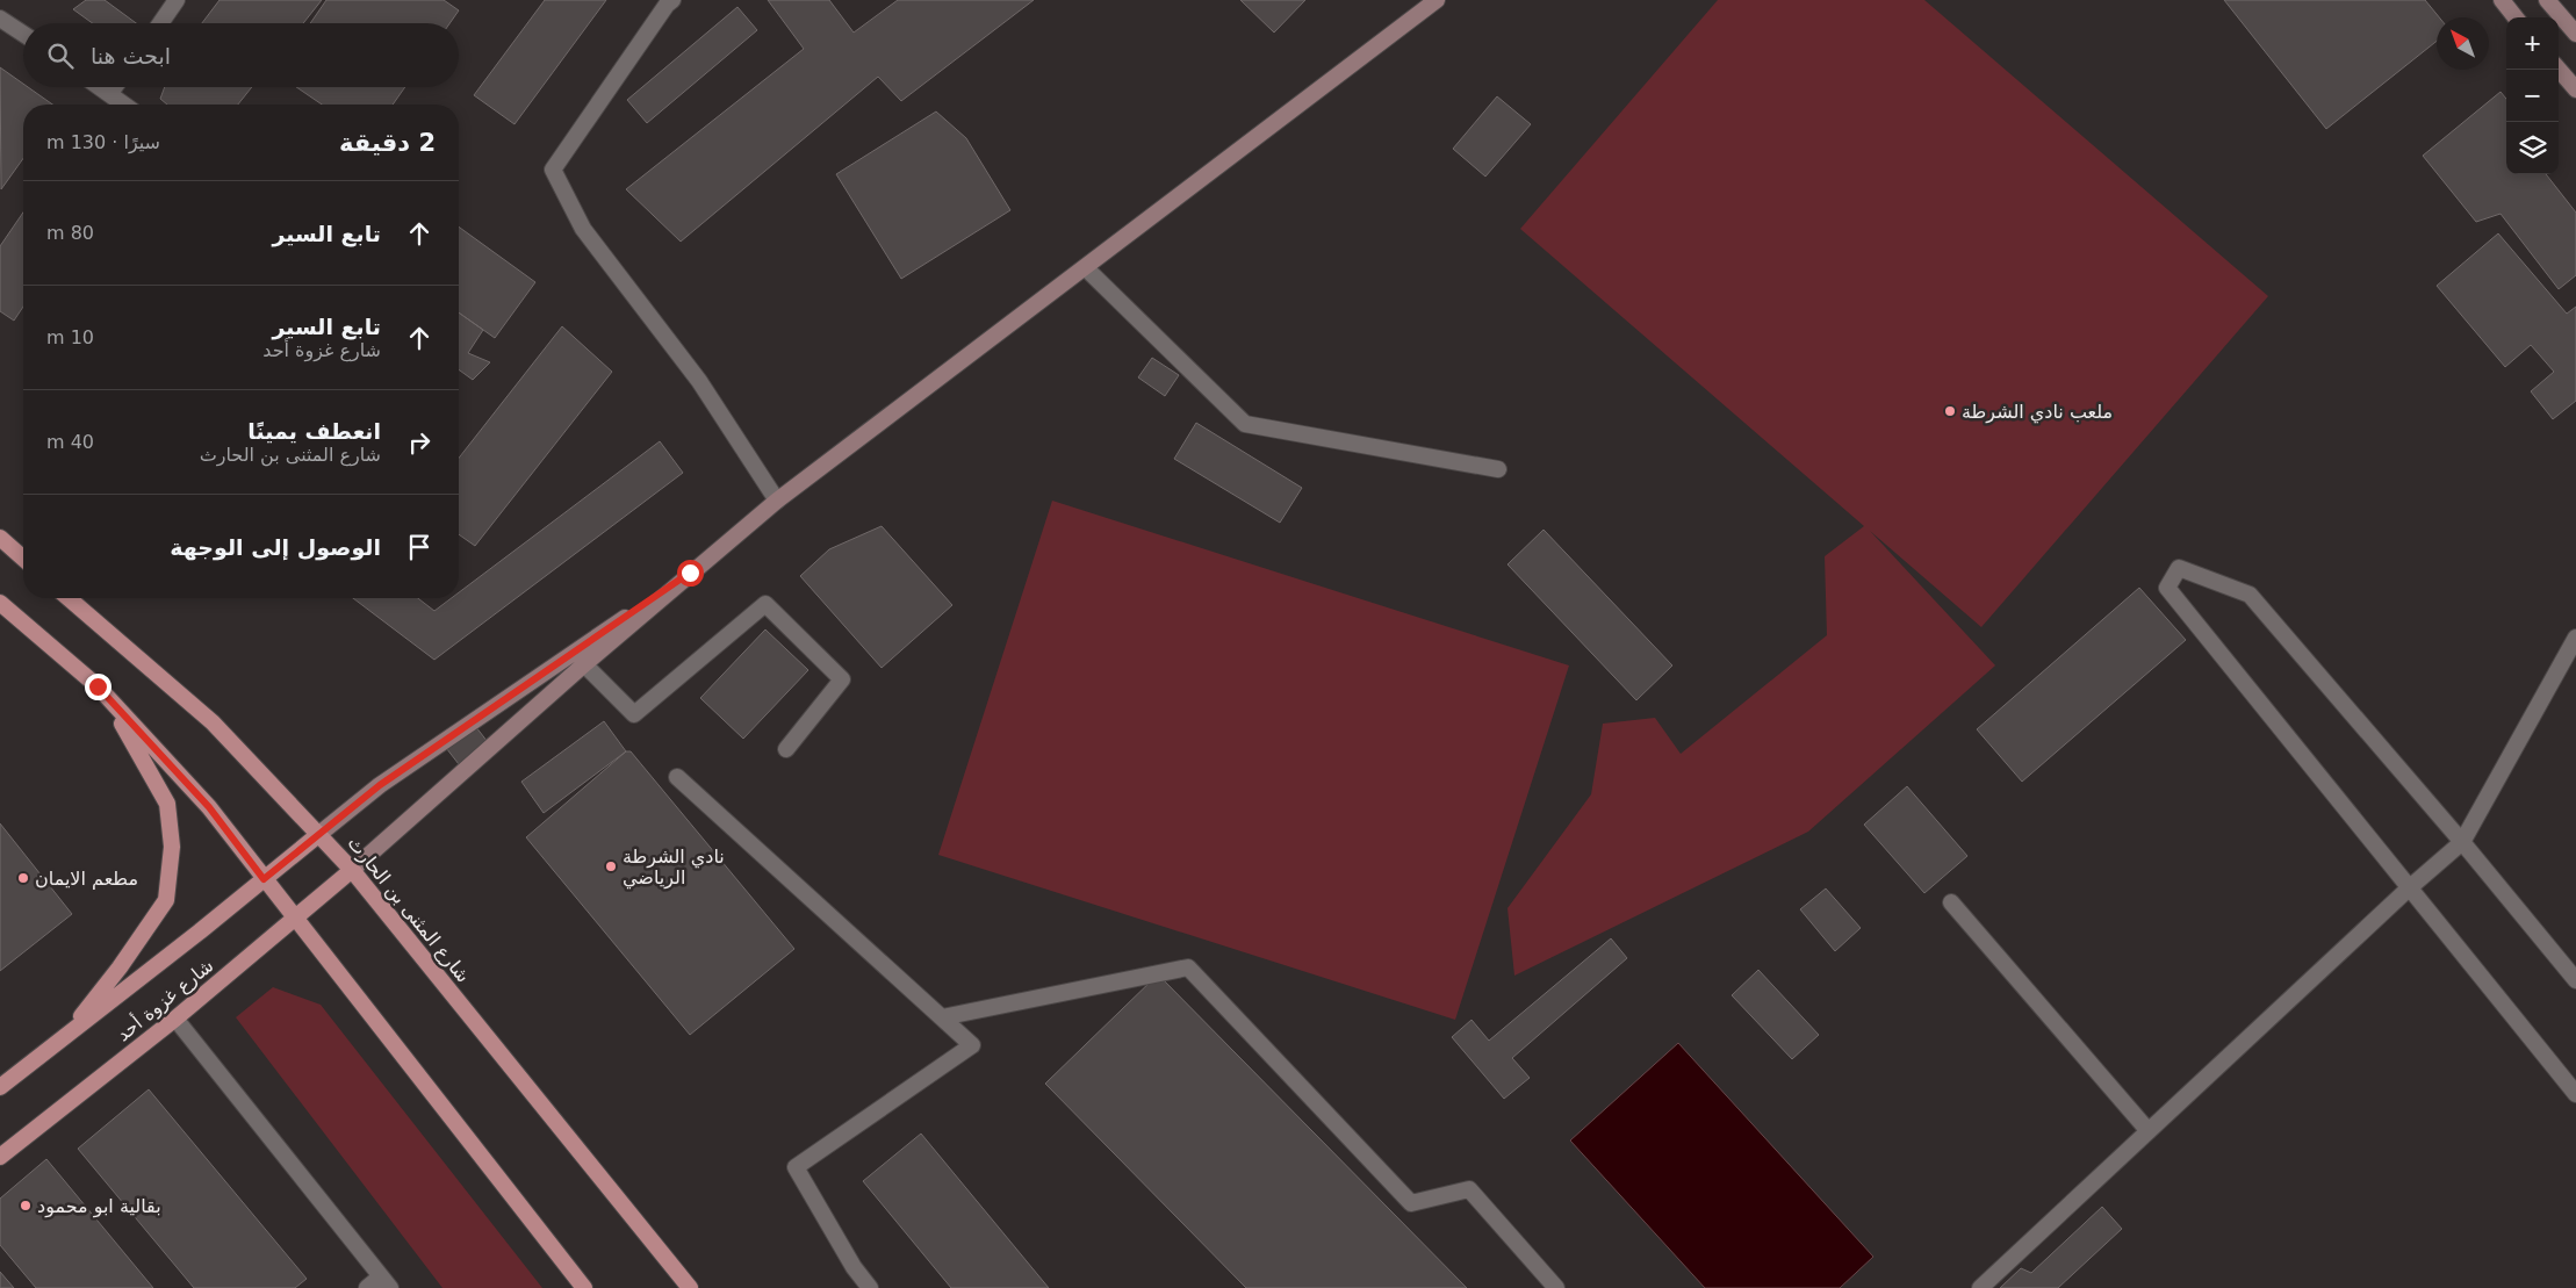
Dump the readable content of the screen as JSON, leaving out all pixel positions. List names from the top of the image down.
{
  "streets": {
    "main road": ["شارع المثنى بن الحارث", "شارع غزوة أحد"]
  },
  "crossings": [
    ["شارع المثنى بن الحارث", "شارع غزوة أحد"]
  ],
  "places": [
    "ملعب نادي الشرطة",
    "نادي الشرطة الرياضي",
    "مطعم الايمان",
    "بقالية ابو محمود"
  ],
  "north": "top left",
  "page": {
    "map_buttons": ["+", "−"],
    "search": "ابحث هنا",
    "heading": ["2 دقيقة", "سيرًا · 130 m"],
    "list": [
      ["تابع السير", "80 m"],
      ["تابع السير", "شارع غزوة أحد", "10 m"],
      ["انعطف يمينًا", "شارع المثنى بن الحارث", "40 m"],
      "الوصول إلى الوجهة"
    ]
  }
}
